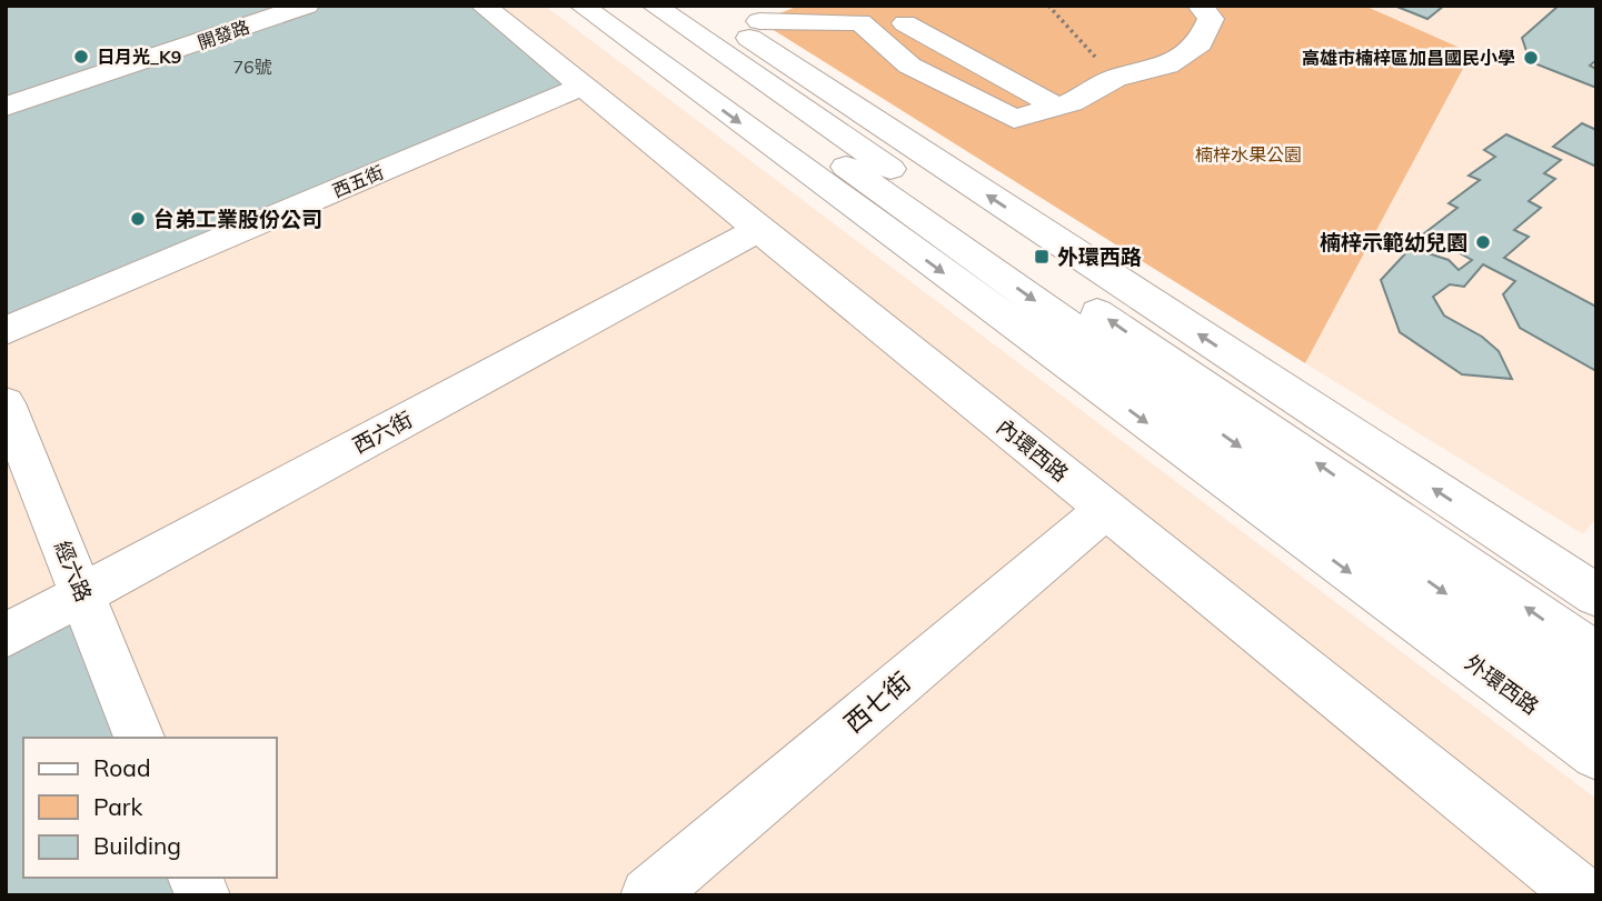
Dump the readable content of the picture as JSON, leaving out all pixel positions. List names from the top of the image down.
{
  "streets": {
    "street": [
      "開發路",
      "西五街",
      "西六街",
      "內環西路",
      "經六路",
      "外環西路",
      "西七街"
    ]
  },
  "crossings": [
    ["西五街", "內環西路"],
    ["西六街", "內環西路"],
    ["西六街", "經六路"],
    ["內環西路", "西七街"]
  ],
  "parks": ["楠梓水果公園"],
  "places": {
    "other": [
      "日月光_K9",
      "高雄市楠梓區加昌國民小學",
      "台弟工業股份公司",
      "楠梓示範幼兒園"
    ],
    "transit": ["外環西路"]
  },
  "house_numbers": ["76號"],
  "legend": ["Road", "Park", "Building"]
}
